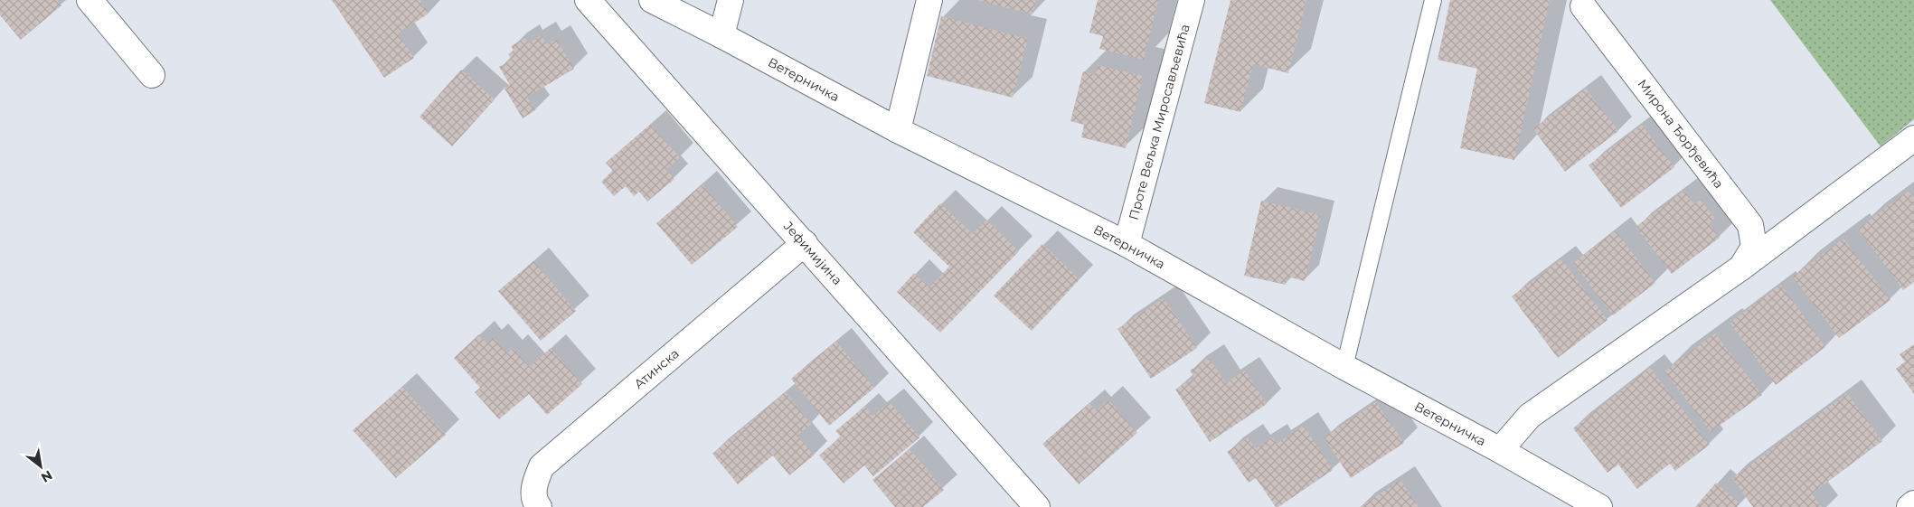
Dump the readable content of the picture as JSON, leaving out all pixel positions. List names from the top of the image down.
{
  "streets": {
    "street": [
      "Ветерничка",
      "Проте Вељка Миросављевића",
      "Мирона Ђорђевића",
      "Јефимијина",
      "Атинска"
    ]
  },
  "crossings": [
    ["Ветерничка", "Проте Вељка Миросављевића"],
    ["Ветерничка", "Мирона Ђорђевића"],
    ["Јефимијина", "Атинска"]
  ],
  "north": "bottom right"
}
